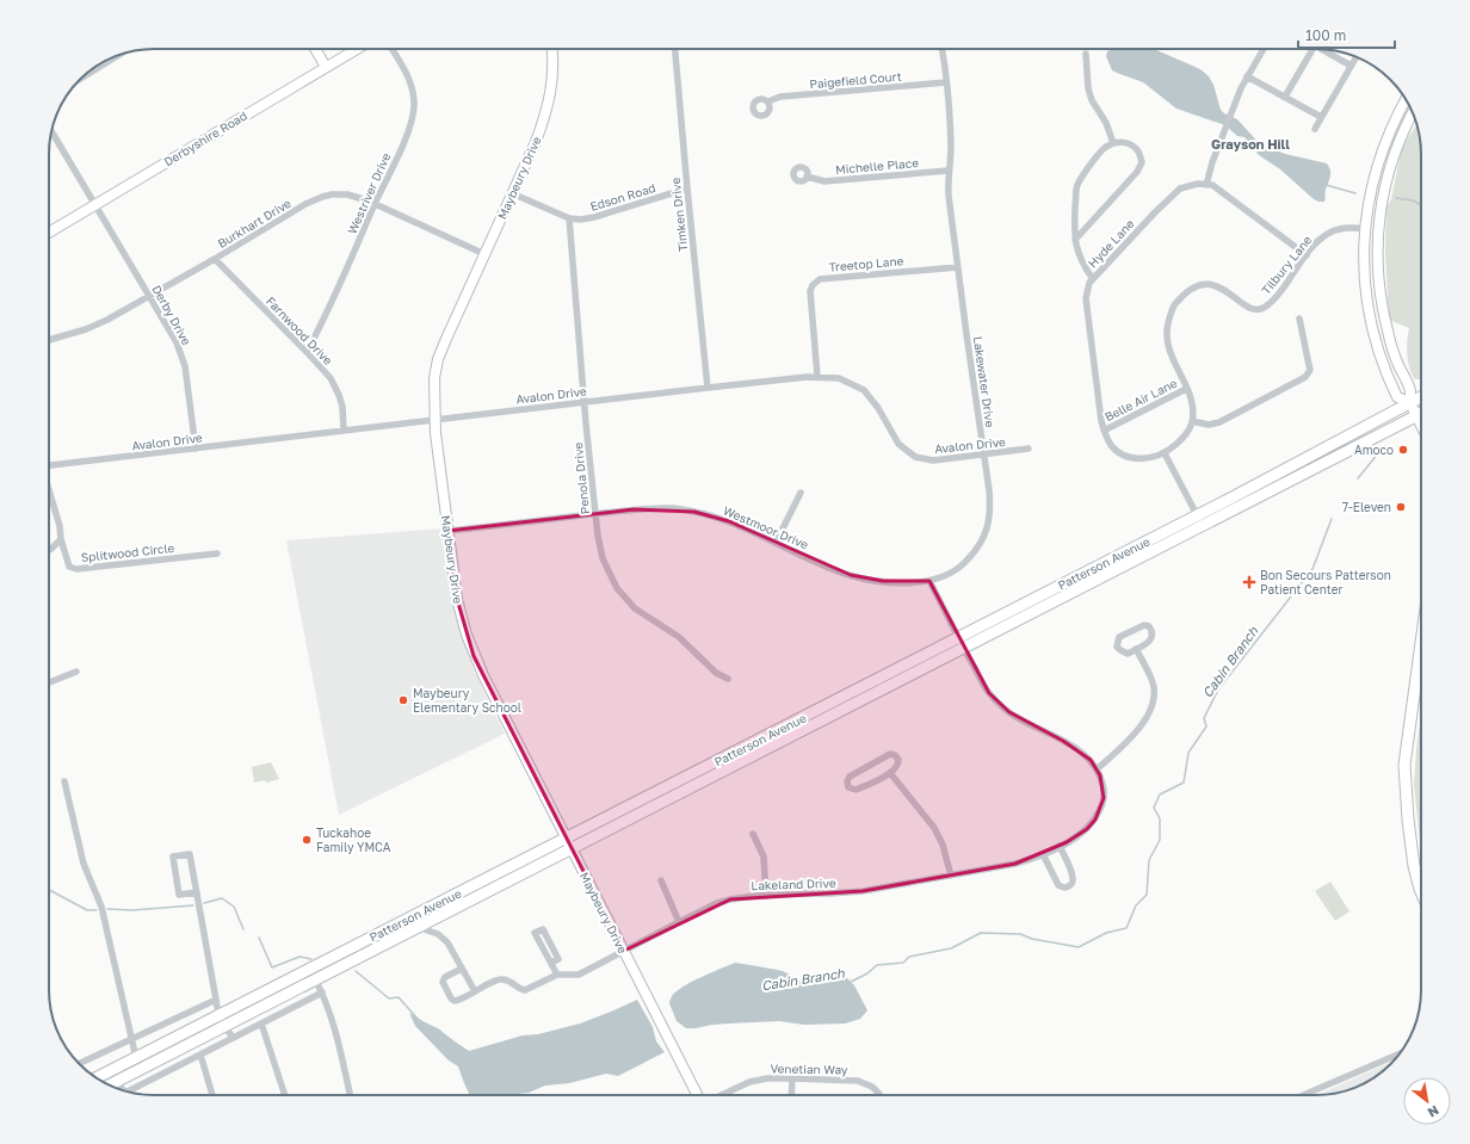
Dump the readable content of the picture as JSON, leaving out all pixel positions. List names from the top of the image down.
{
  "streets": {
    "main road": ["Patterson Avenue"],
    "street": [
      "Paigefield Court",
      "Derbyshire Road",
      "Michelle Place",
      "Maybeury Drive",
      "Westriver Drive",
      "Edson Road",
      "Timken Drive",
      "Burkhart Drive",
      "Hyde Lane",
      "Treetop Lane",
      "Tilbury Lane",
      "Derby Drive",
      "Farnwood Drive",
      "Lakewater Drive",
      "Avalon Drive",
      "Belle Air Lane",
      "Penola Drive",
      "Westmoor Drive",
      "Splitwood Circle",
      "Lakeland Drive",
      "Venetian Way"
    ]
  },
  "crossings": [
    ["Paigefield Court", "Lakewater Drive"],
    ["Derbyshire Road", "Derby Drive"],
    ["Michelle Place", "Lakewater Drive"],
    ["Maybeury Drive", "Edson Road"],
    ["Maybeury Drive", "Burkhart Drive"],
    ["Maybeury Drive", "Avalon Drive"],
    ["Maybeury Drive", "Westmoor Drive"],
    ["Maybeury Drive", "Patterson Avenue"],
    ["Maybeury Drive", "Lakeland Drive"],
    ["Westriver Drive", "Burkhart Drive"],
    ["Westriver Drive", "Farnwood Drive"],
    ["Edson Road", "Timken Drive"],
    ["Edson Road", "Penola Drive"],
    ["Timken Drive", "Avalon Drive"],
    ["Burkhart Drive", "Derby Drive"],
    ["Burkhart Drive", "Farnwood Drive"],
    ["Hyde Lane", "Belle Air Lane"],
    ["Treetop Lane", "Lakewater Drive"],
    ["Treetop Lane", "Avalon Drive"],
    ["Tilbury Lane", "Belle Air Lane"],
    ["Derby Drive", "Avalon Drive"],
    ["Farnwood Drive", "Avalon Drive"],
    ["Lakewater Drive", "Avalon Drive"],
    ["Lakewater Drive", "Westmoor Drive"],
    ["Avalon Drive", "Penola Drive"],
    ["Penola Drive", "Westmoor Drive"]
  ],
  "districts": ["Grayson Hill"],
  "water": ["Cabin Branch"],
  "places": {
    "other": [
      "Amoco",
      "7-Eleven",
      "Maybeury Elementary School",
      "Tuckahoe Family YMCA"
    ],
    "health": ["Bon Secours Patterson Patient Center"]
  },
  "scale_bar": "100 m",
  "north": "bottom right"
}
